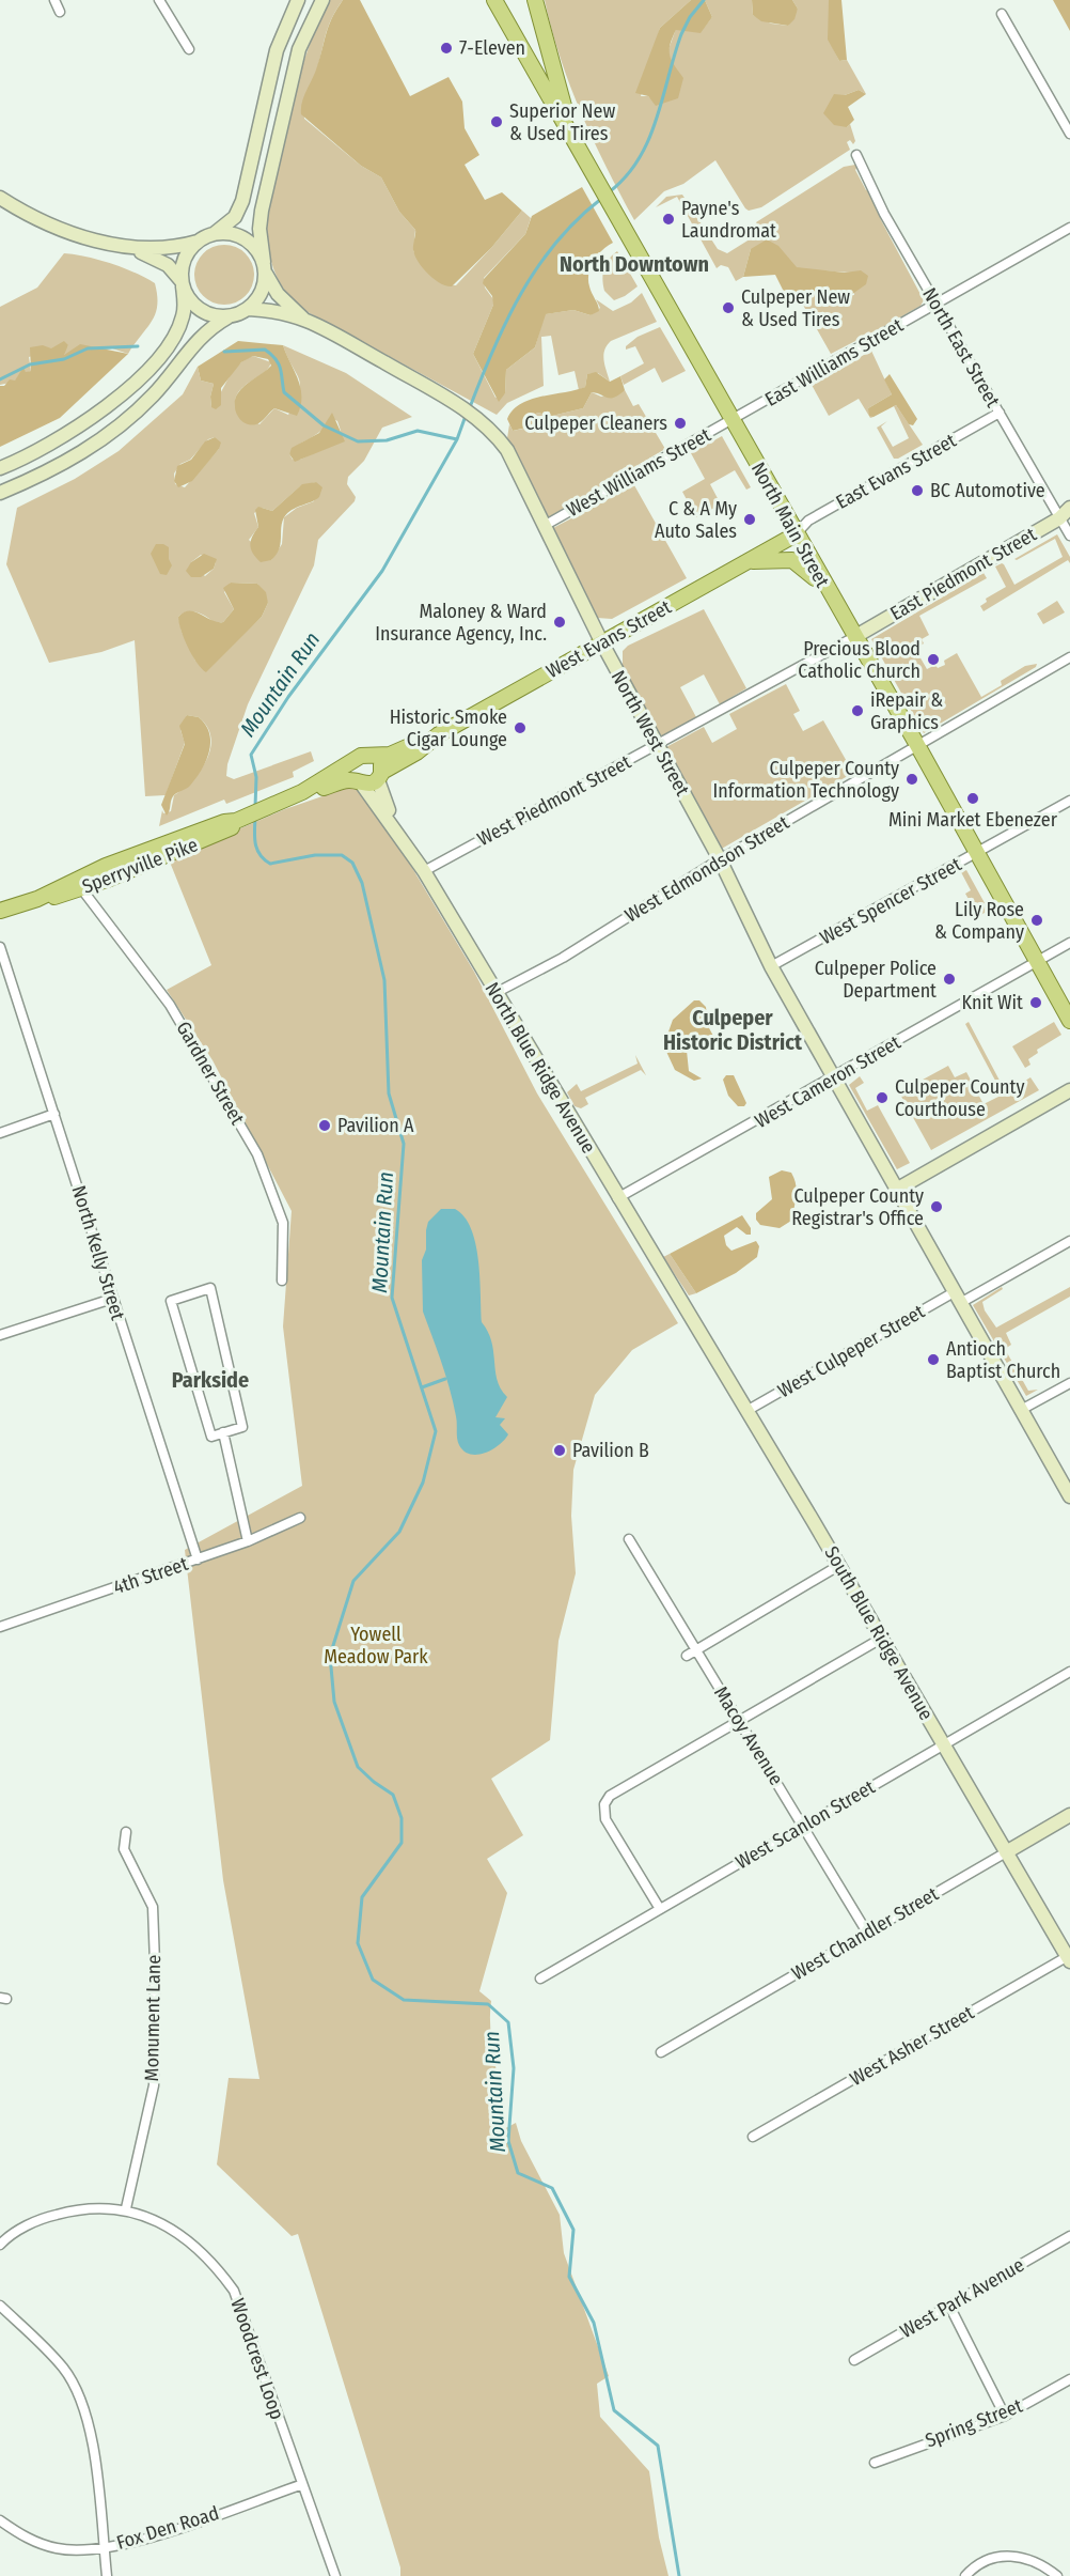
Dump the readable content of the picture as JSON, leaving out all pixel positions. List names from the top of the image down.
{
  "streets": {
    "main road": ["North Main Street", "West Evans Street", "Sperryville Pike"],
    "street": [
      "North East Street",
      "East Williams Street",
      "East Evans Street",
      "West Williams Street",
      "East Piedmont Street",
      "North West Street",
      "West Piedmont Street",
      "West Edmondson Street",
      "West Spencer Street",
      "North Blue Ridge Avenue",
      "Gardner Street",
      "West Cameron Street",
      "North Kelly Street",
      "West Culpeper Street",
      "4th Street",
      "South Blue Ridge Avenue",
      "Macoy Avenue",
      "West Scanlon Street",
      "West Chandler Street",
      "Monument Lane",
      "West Asher Street",
      "West Park Avenue",
      "Woodcrest Loop",
      "Spring Street",
      "Fox Den Road"
    ]
  },
  "crossings": [
    ["North East Street", "East Williams Street"],
    ["North East Street", "East Evans Street"],
    ["North East Street", "East Piedmont Street"],
    ["East Williams Street", "West Williams Street"],
    ["East Williams Street", "North Main Street"],
    ["East Evans Street", "North Main Street"],
    ["East Evans Street", "West Evans Street"],
    ["West Williams Street", "North Main Street"],
    ["West Williams Street", "North West Street"],
    ["North Main Street", "East Piedmont Street"],
    ["North Main Street", "West Evans Street"],
    ["North Main Street", "West Piedmont Street"],
    ["North Main Street", "West Edmondson Street"],
    ["North Main Street", "West Spencer Street"],
    ["North Main Street", "West Cameron Street"],
    ["East Piedmont Street", "West Piedmont Street"],
    ["West Evans Street", "North West Street"],
    ["West Evans Street", "Sperryville Pike"],
    ["West Evans Street", "North Blue Ridge Avenue"],
    ["North West Street", "West Piedmont Street"],
    ["North West Street", "West Edmondson Street"],
    ["North West Street", "West Spencer Street"],
    ["North West Street", "West Cameron Street"],
    ["North West Street", "West Culpeper Street"],
    ["West Piedmont Street", "North Blue Ridge Avenue"],
    ["Sperryville Pike", "North Blue Ridge Avenue"],
    ["Sperryville Pike", "Gardner Street"],
    ["West Edmondson Street", "North Blue Ridge Avenue"],
    ["North Blue Ridge Avenue", "West Cameron Street"],
    ["North Blue Ridge Avenue", "South Blue Ridge Avenue"],
    ["North Kelly Street", "4th Street"],
    ["West Culpeper Street", "South Blue Ridge Avenue"],
    ["South Blue Ridge Avenue", "West Scanlon Street"],
    ["South Blue Ridge Avenue", "West Chandler Street"],
    ["South Blue Ridge Avenue", "West Asher Street"],
    ["Macoy Avenue", "West Scanlon Street"],
    ["Macoy Avenue", "West Chandler Street"],
    ["Monument Lane", "Woodcrest Loop"],
    ["Woodcrest Loop", "Fox Den Road"]
  ],
  "districts": ["North Downtown", "Culpeper Historic District", "Parkside"],
  "water": ["Mountain Run"],
  "parks": ["Yowell Meadow Park"],
  "places": [
    "7-Eleven",
    "Superior New & Used Tires",
    "Payne's Laundromat",
    "Culpeper New & Used Tires",
    "Culpeper Cleaners",
    "BC Automotive",
    "C & A My Auto Sales",
    "Maloney & Ward Insurance Agency, Inc.",
    "Precious Blood Catholic Church",
    "iRepair & Graphics",
    "Historic Smoke Cigar Lounge",
    "Culpeper County Information Technology",
    "Mini Market Ebenezer",
    "Lily Rose & Company",
    "Culpeper Police Department",
    "Knit Wit",
    "Culpeper County Courthouse",
    "Pavilion A",
    "Culpeper County Registrar's Office",
    "Antioch Baptist Church",
    "Pavilion B"
  ]
}
